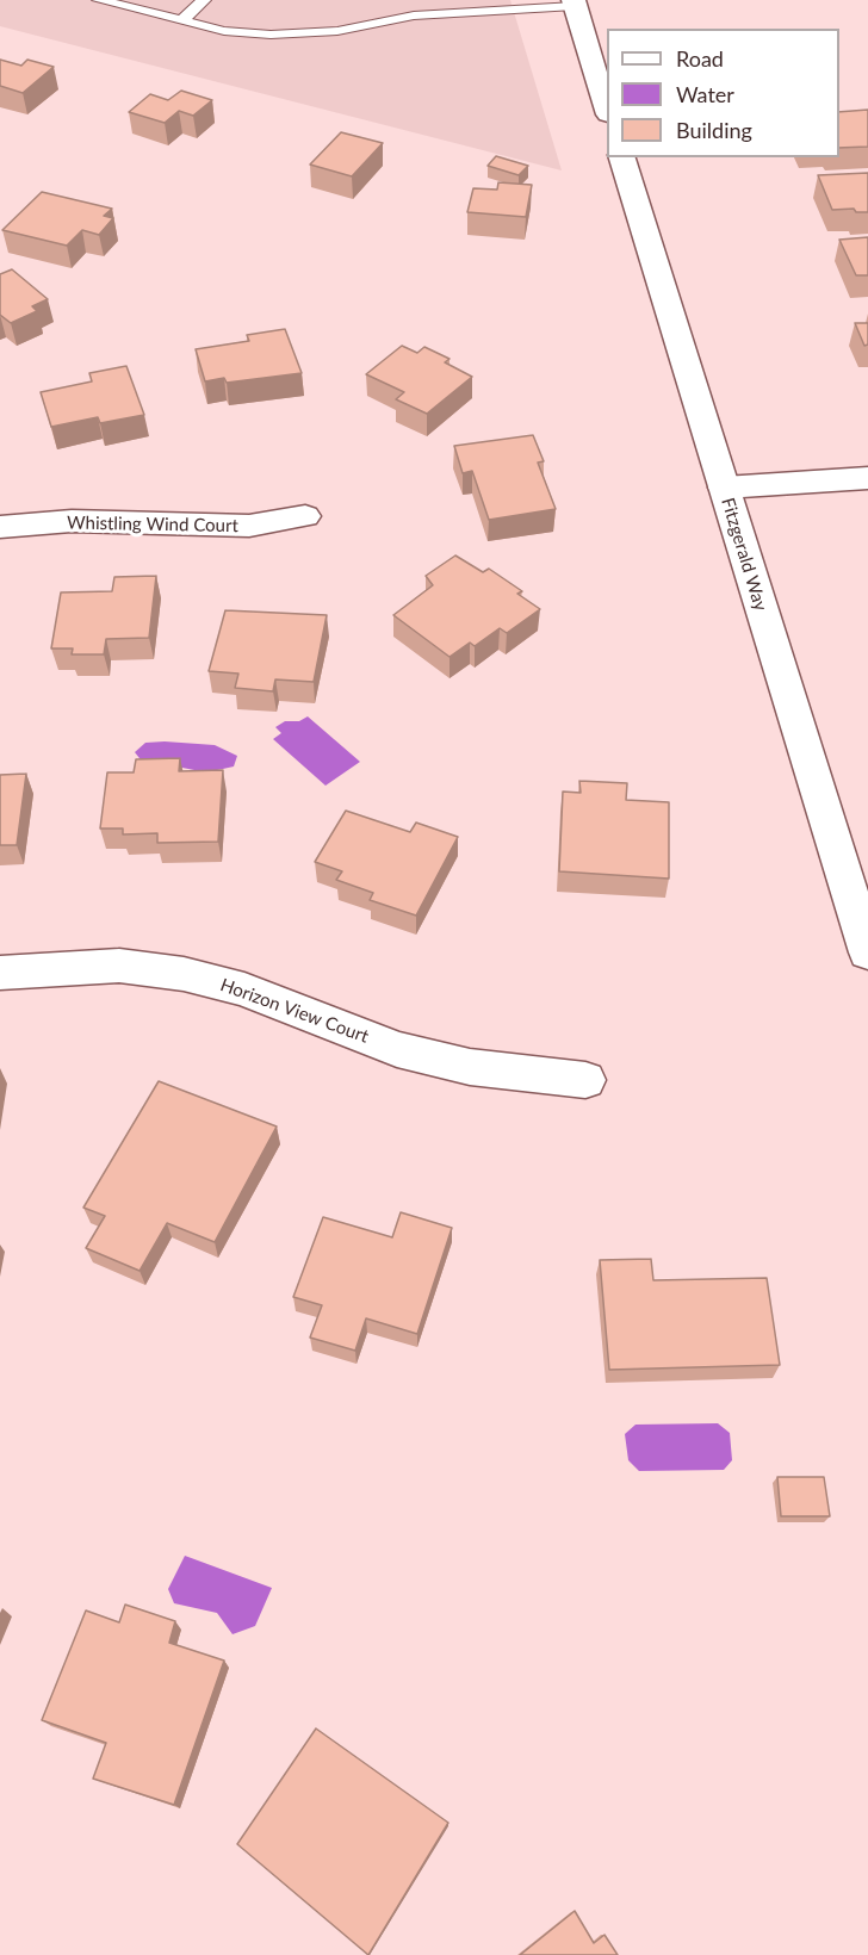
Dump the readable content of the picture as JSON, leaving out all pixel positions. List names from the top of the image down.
{
  "streets": {
    "street": ["Whistling Wind Court", "Fitzgerald Way", "Horizon View Court"]
  },
  "legend": ["Road", "Water", "Building"]
}
